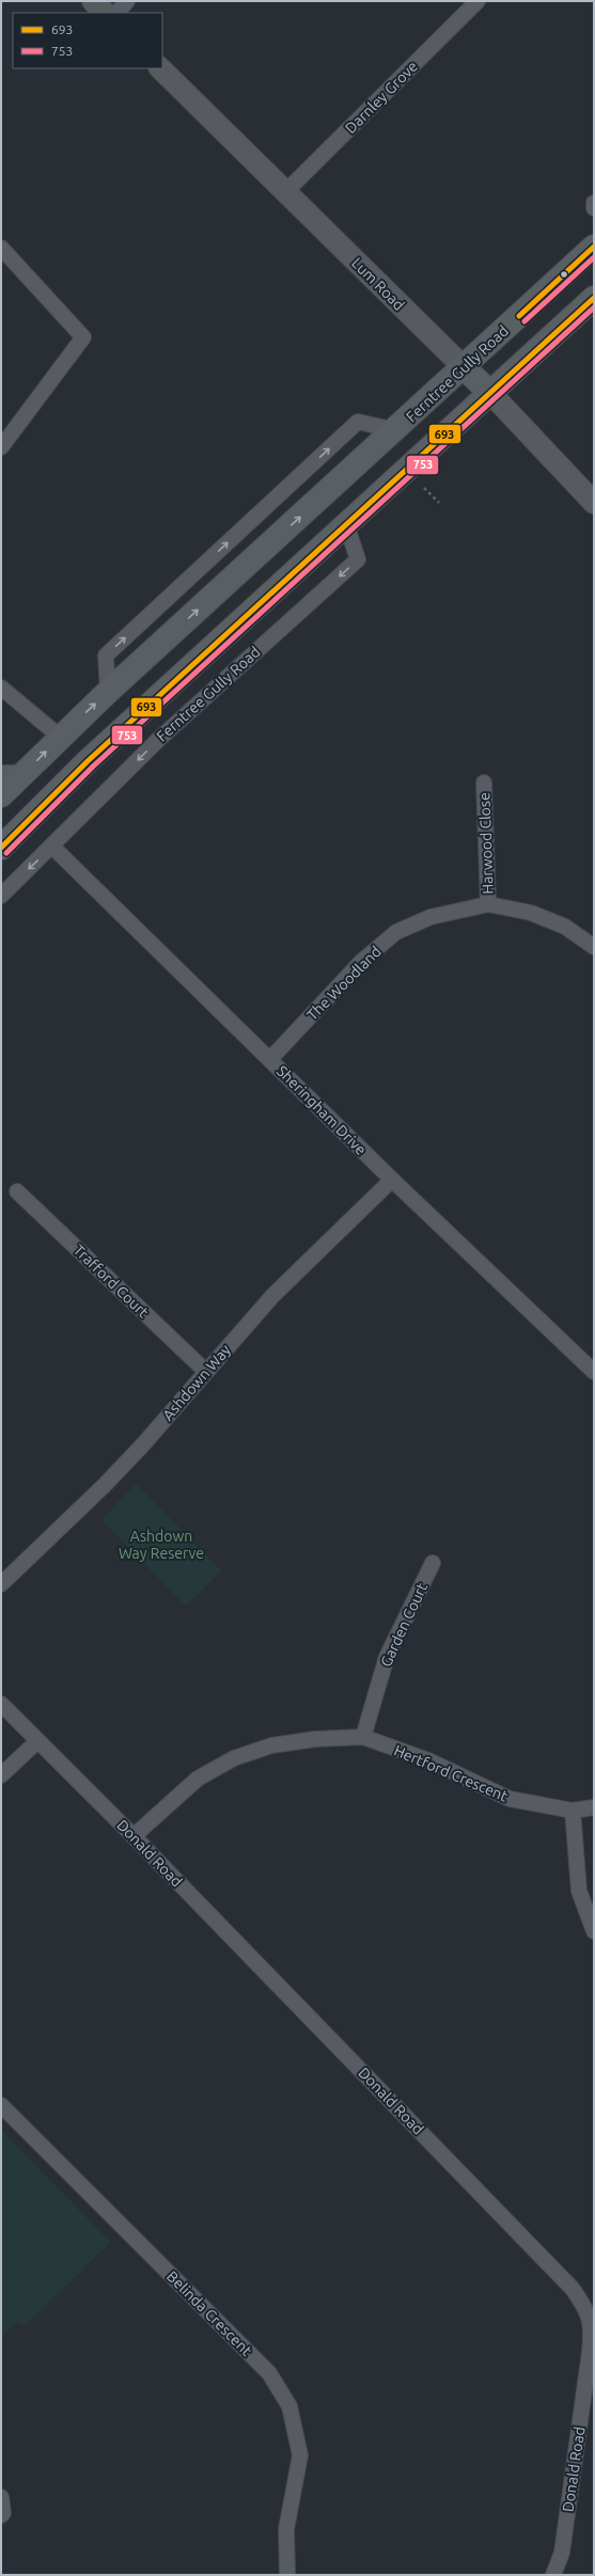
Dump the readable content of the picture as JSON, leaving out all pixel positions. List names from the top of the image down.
{
  "streets": {
    "main road": ["Lum Road", "Ferntree Gully Road"],
    "street": [
      "Darnley Grove",
      "Harwood Close",
      "The Woodland",
      "Sheringham Drive",
      "Trafford Court",
      "Ashdown Way",
      "Garden Court",
      "Hertford Crescent",
      "Donald Road",
      "Belinda Crescent"
    ]
  },
  "crossings": [
    ["Darnley Grove", "Lum Road"],
    ["Lum Road", "Ferntree Gully Road"],
    ["Ferntree Gully Road", "Sheringham Drive"],
    ["Harwood Close", "The Woodland"],
    ["The Woodland", "Sheringham Drive"],
    ["Sheringham Drive", "Ashdown Way"],
    ["Trafford Court", "Ashdown Way"],
    ["Garden Court", "Hertford Crescent"],
    ["Hertford Crescent", "Donald Road"]
  ],
  "parks": ["Ashdown Way Reserve"],
  "lines": ["transit line 693", "transit line 753"],
  "legend": ["693", "753"]
}
